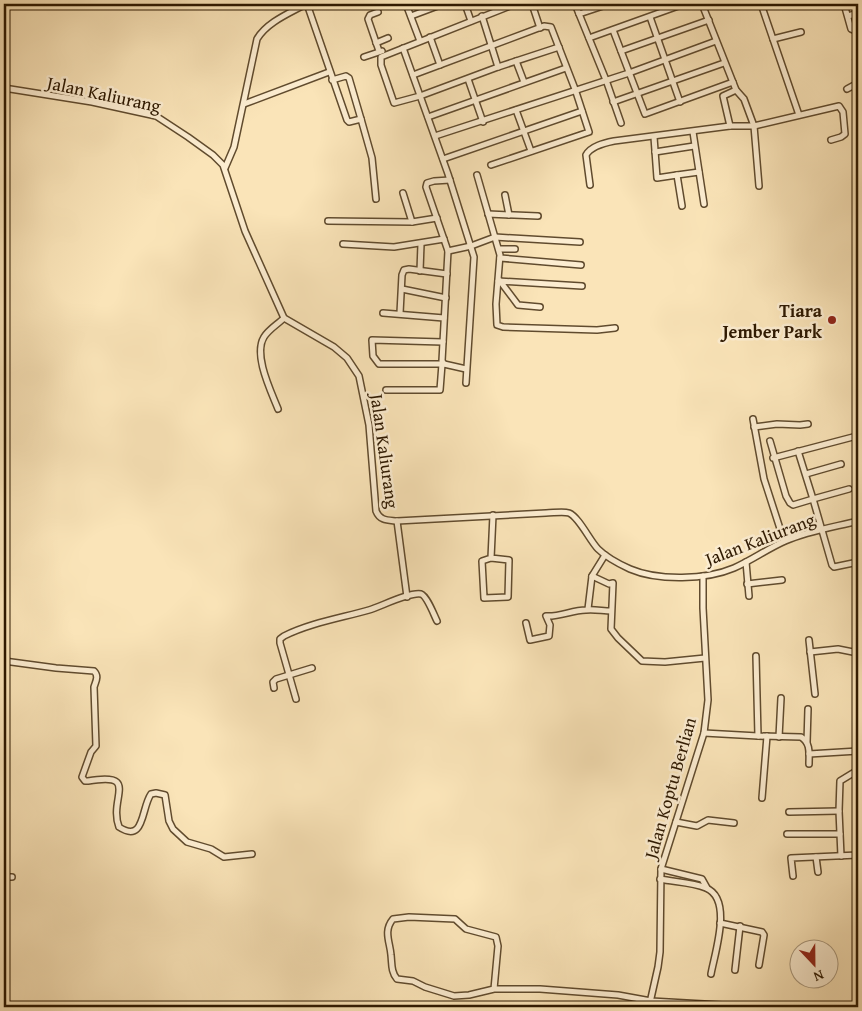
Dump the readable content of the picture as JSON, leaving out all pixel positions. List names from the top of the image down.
{
  "streets": {
    "street": ["Jalan Kaliurang", "Jalan Koptu Berlian"]
  },
  "crossings": [
    ["Jalan Kaliurang", "Jalan Koptu Berlian"]
  ],
  "places": ["Tiara Jember Park"],
  "north": "bottom"
}
